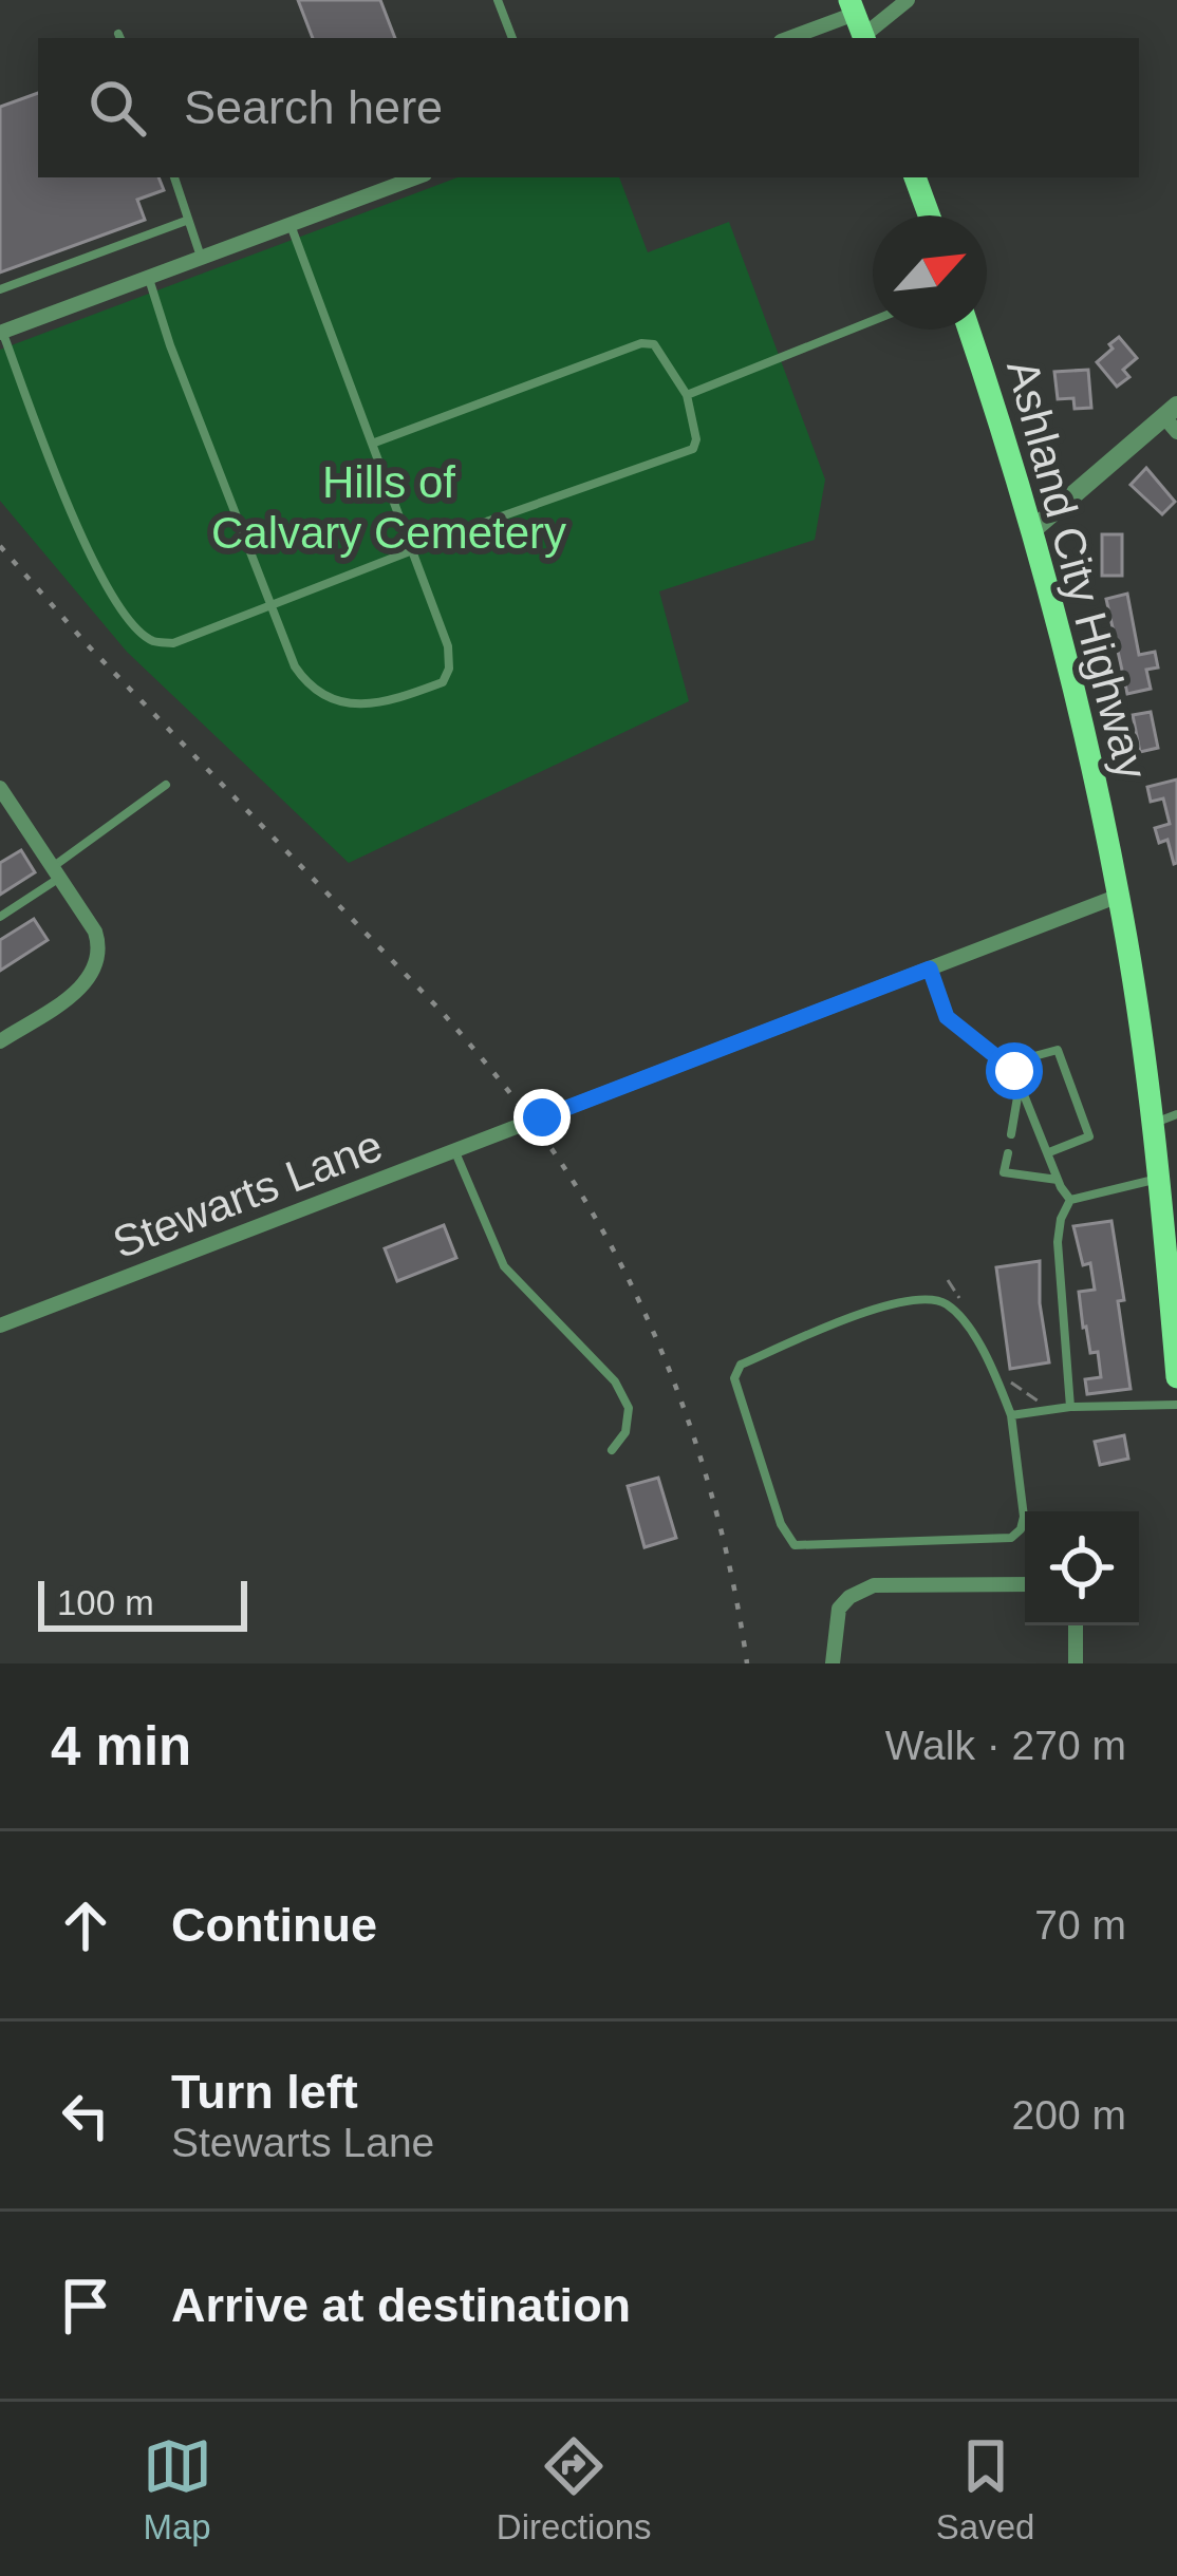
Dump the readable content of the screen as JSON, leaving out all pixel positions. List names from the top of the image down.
{
  "streets": {
    "main road": ["Ashland City Highway"],
    "street": ["Stewarts Lane"]
  },
  "parks": ["Hills of Calvary Cemetery"],
  "scale_bar": "100 m",
  "north": "top right",
  "page": {
    "search": "Search here",
    "scale": "100 m",
    "heading": ["4 min", "Walk · 270 m"],
    "list": [
      ["Continue", "70 m"],
      ["Turn left", "Stewarts Lane", "200 m"],
      "Arrive at destination"
    ],
    "nav": ["Map", "Directions", "Saved"]
  }
}
